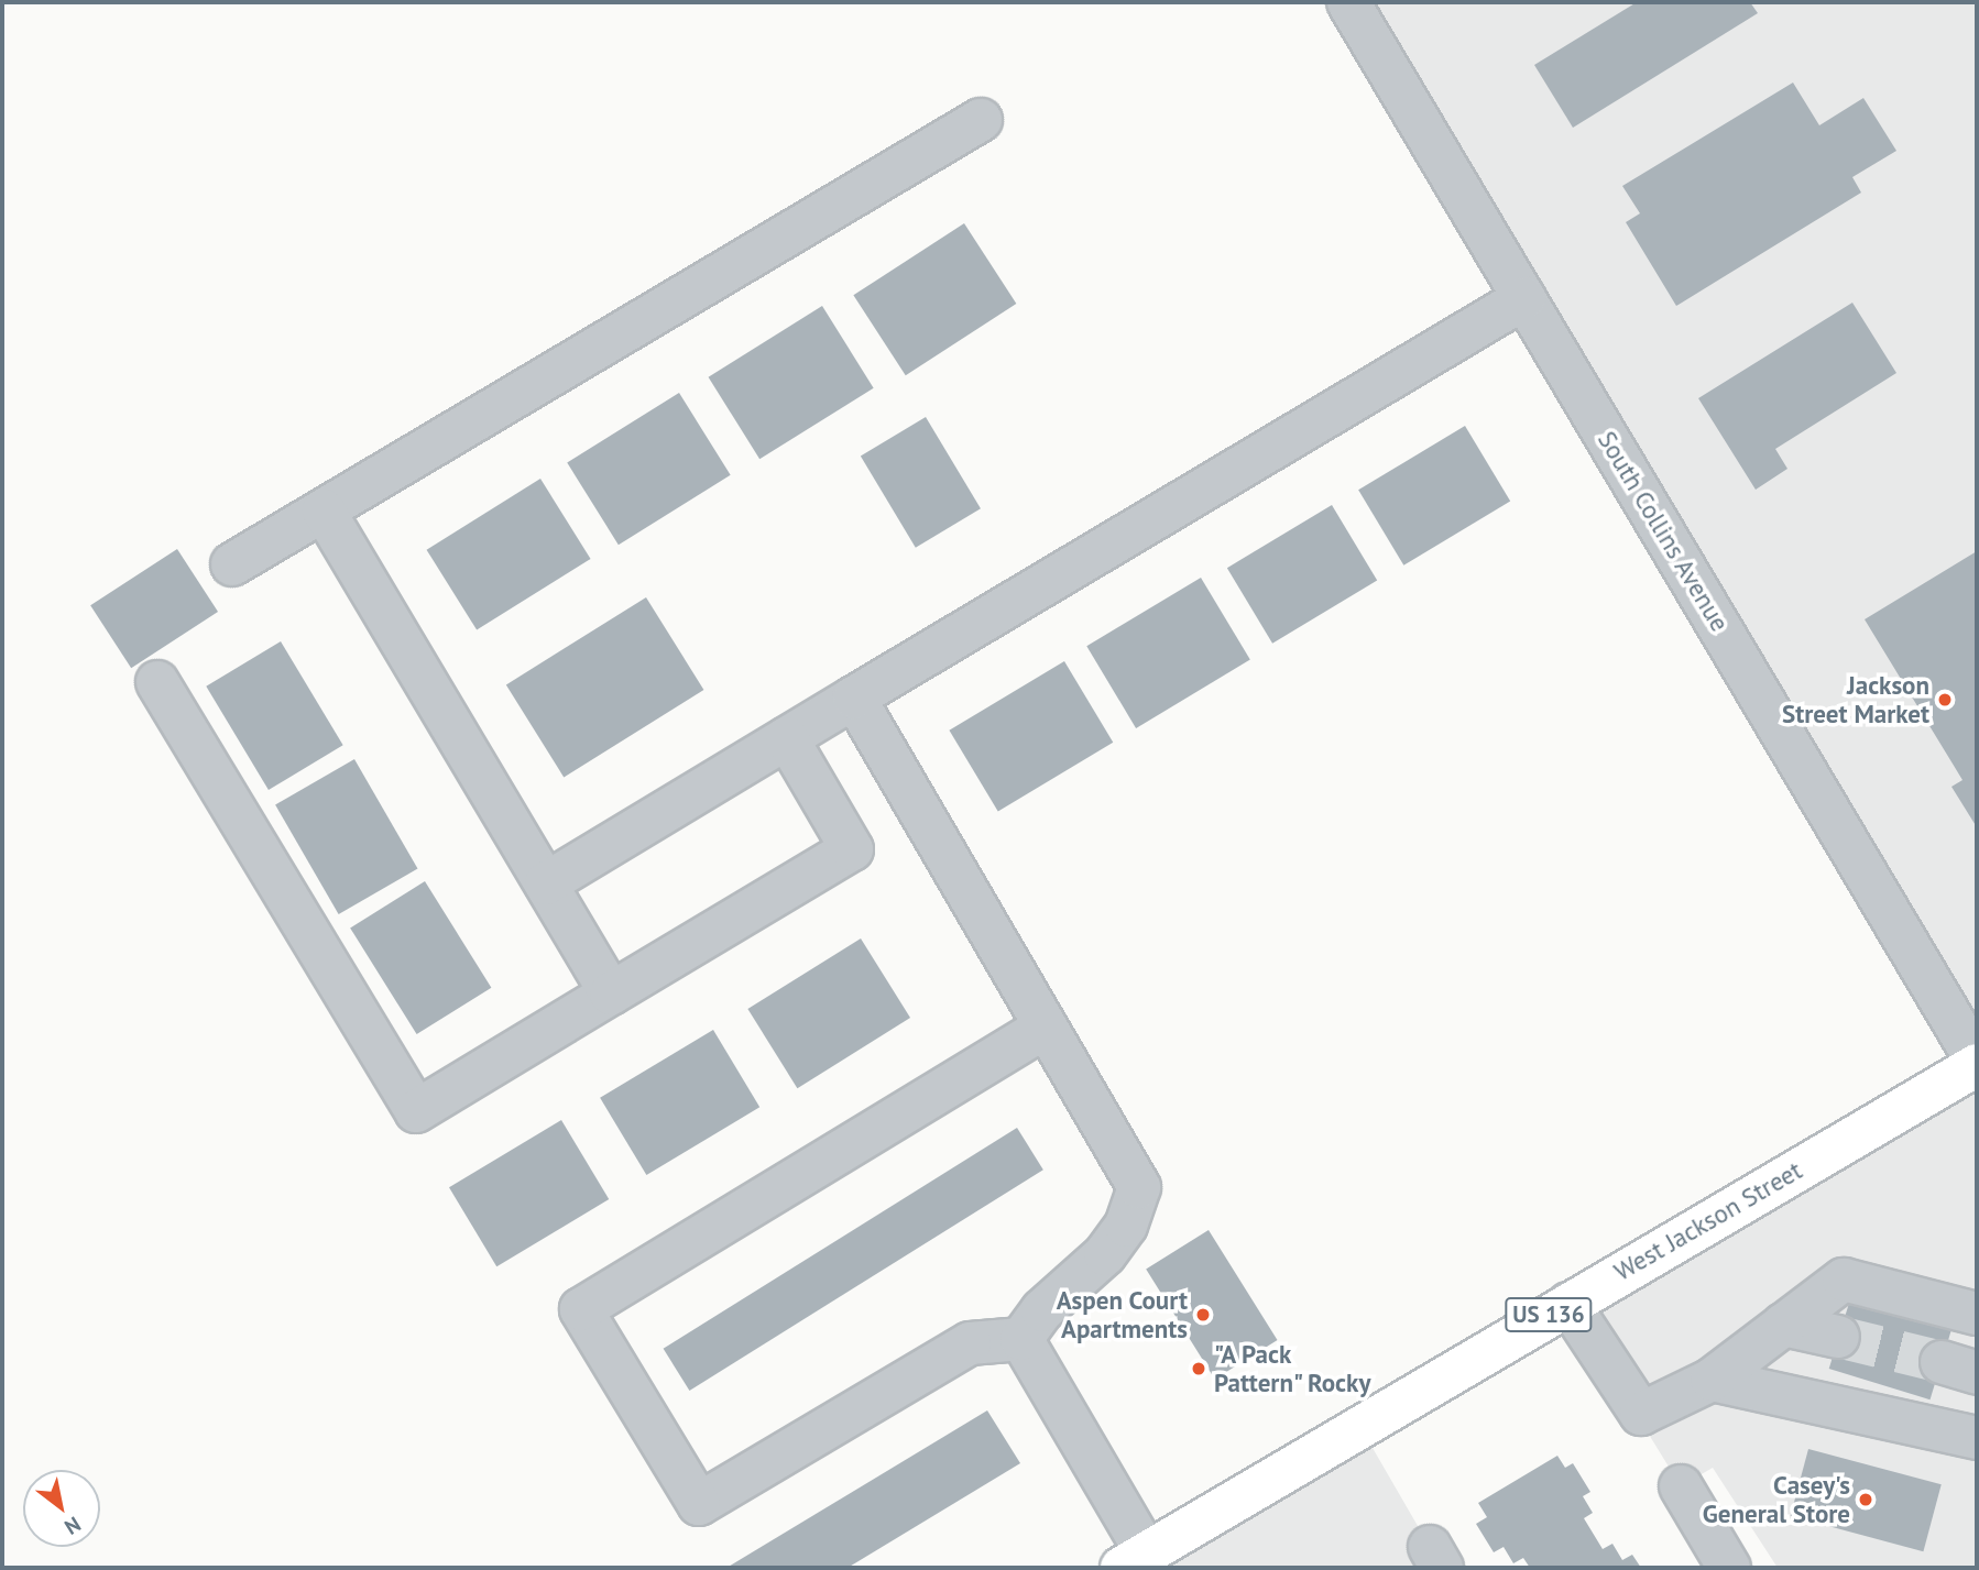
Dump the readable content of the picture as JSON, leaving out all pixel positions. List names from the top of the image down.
{
  "streets": {
    "main road": ["West Jackson Street", "US 136"],
    "street": ["South Collins Avenue"]
  },
  "crossings": [
    ["South Collins Avenue", "West Jackson Street"]
  ],
  "places": [
    "Jackson Street Market",
    "Aspen Court Apartments",
    "\"A Pack Pattern\" Rocky",
    "Casey's General Store"
  ],
  "north": "bottom right"
}
